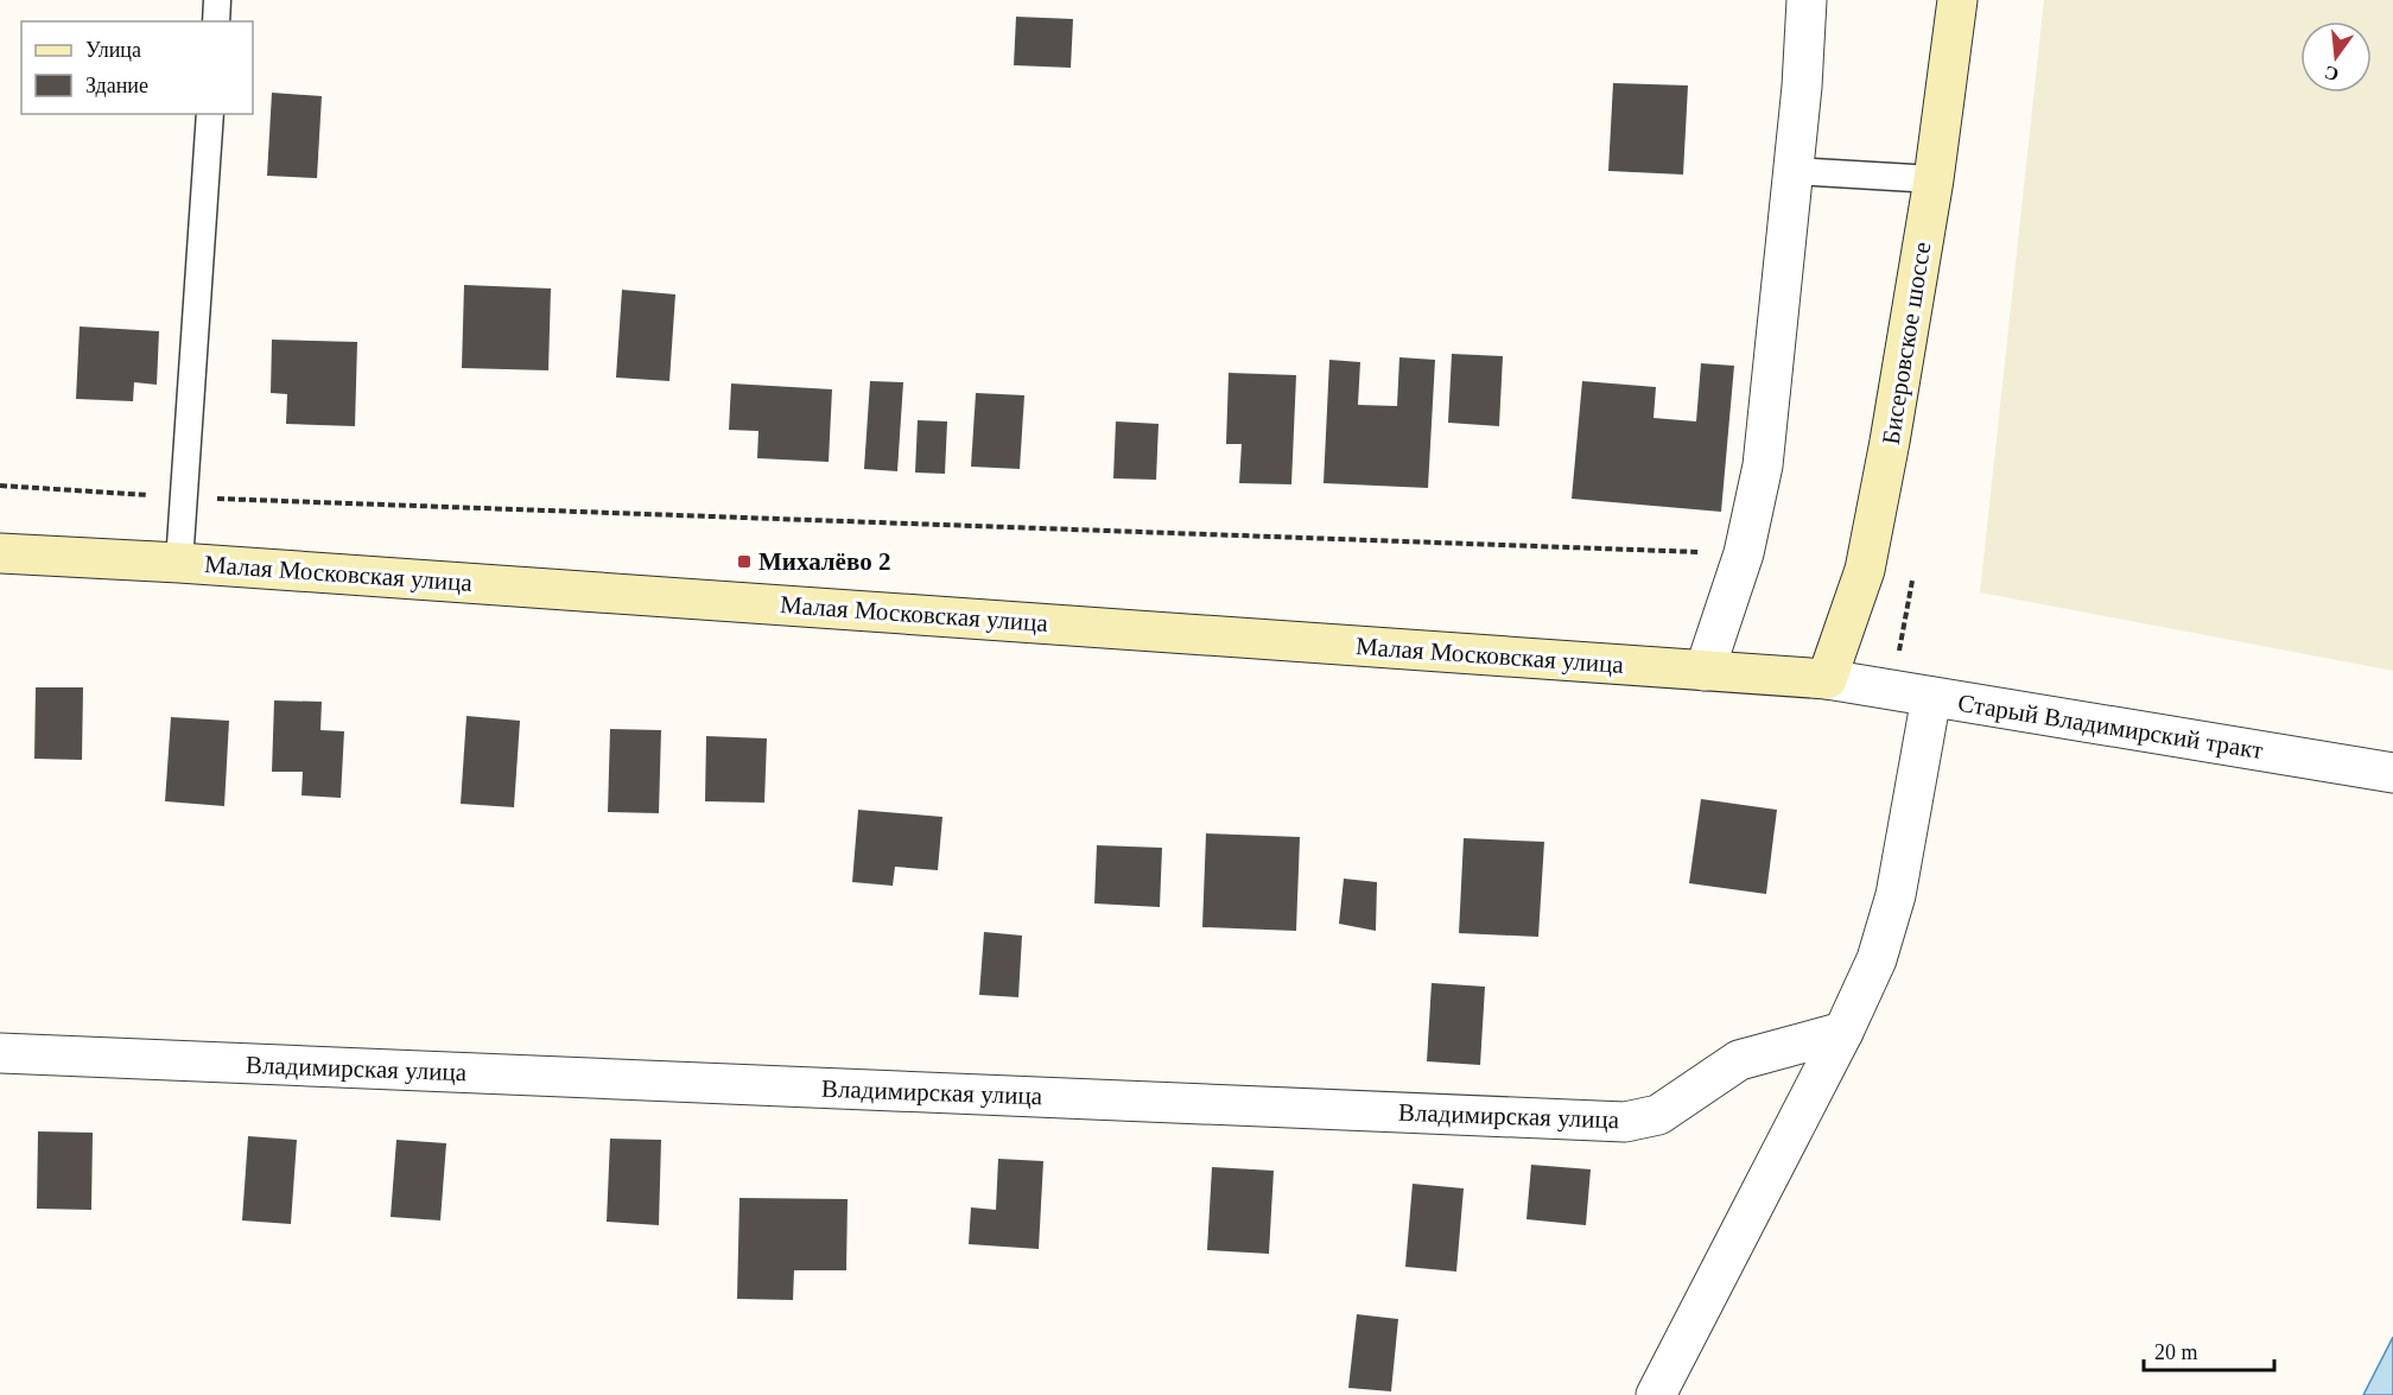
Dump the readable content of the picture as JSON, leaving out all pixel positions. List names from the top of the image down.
{
  "streets": {
    "main road": ["Бисеровское шоссе", "Малая Московская улица"],
    "street": ["Старый Владимирский тракт", "Владимирская улица"]
  },
  "crossings": [
    ["Бисеровское шоссе", "Малая Московская улица"],
    ["Бисеровское шоссе", "Старый Владимирский тракт"],
    ["Малая Московская улица", "Старый Владимирский тракт"]
  ],
  "places": {
    "transit": ["Михалёво 2"]
  },
  "legend": ["Улица", "Здание"],
  "scale_bar": "20 m",
  "north": "bottom"
}
